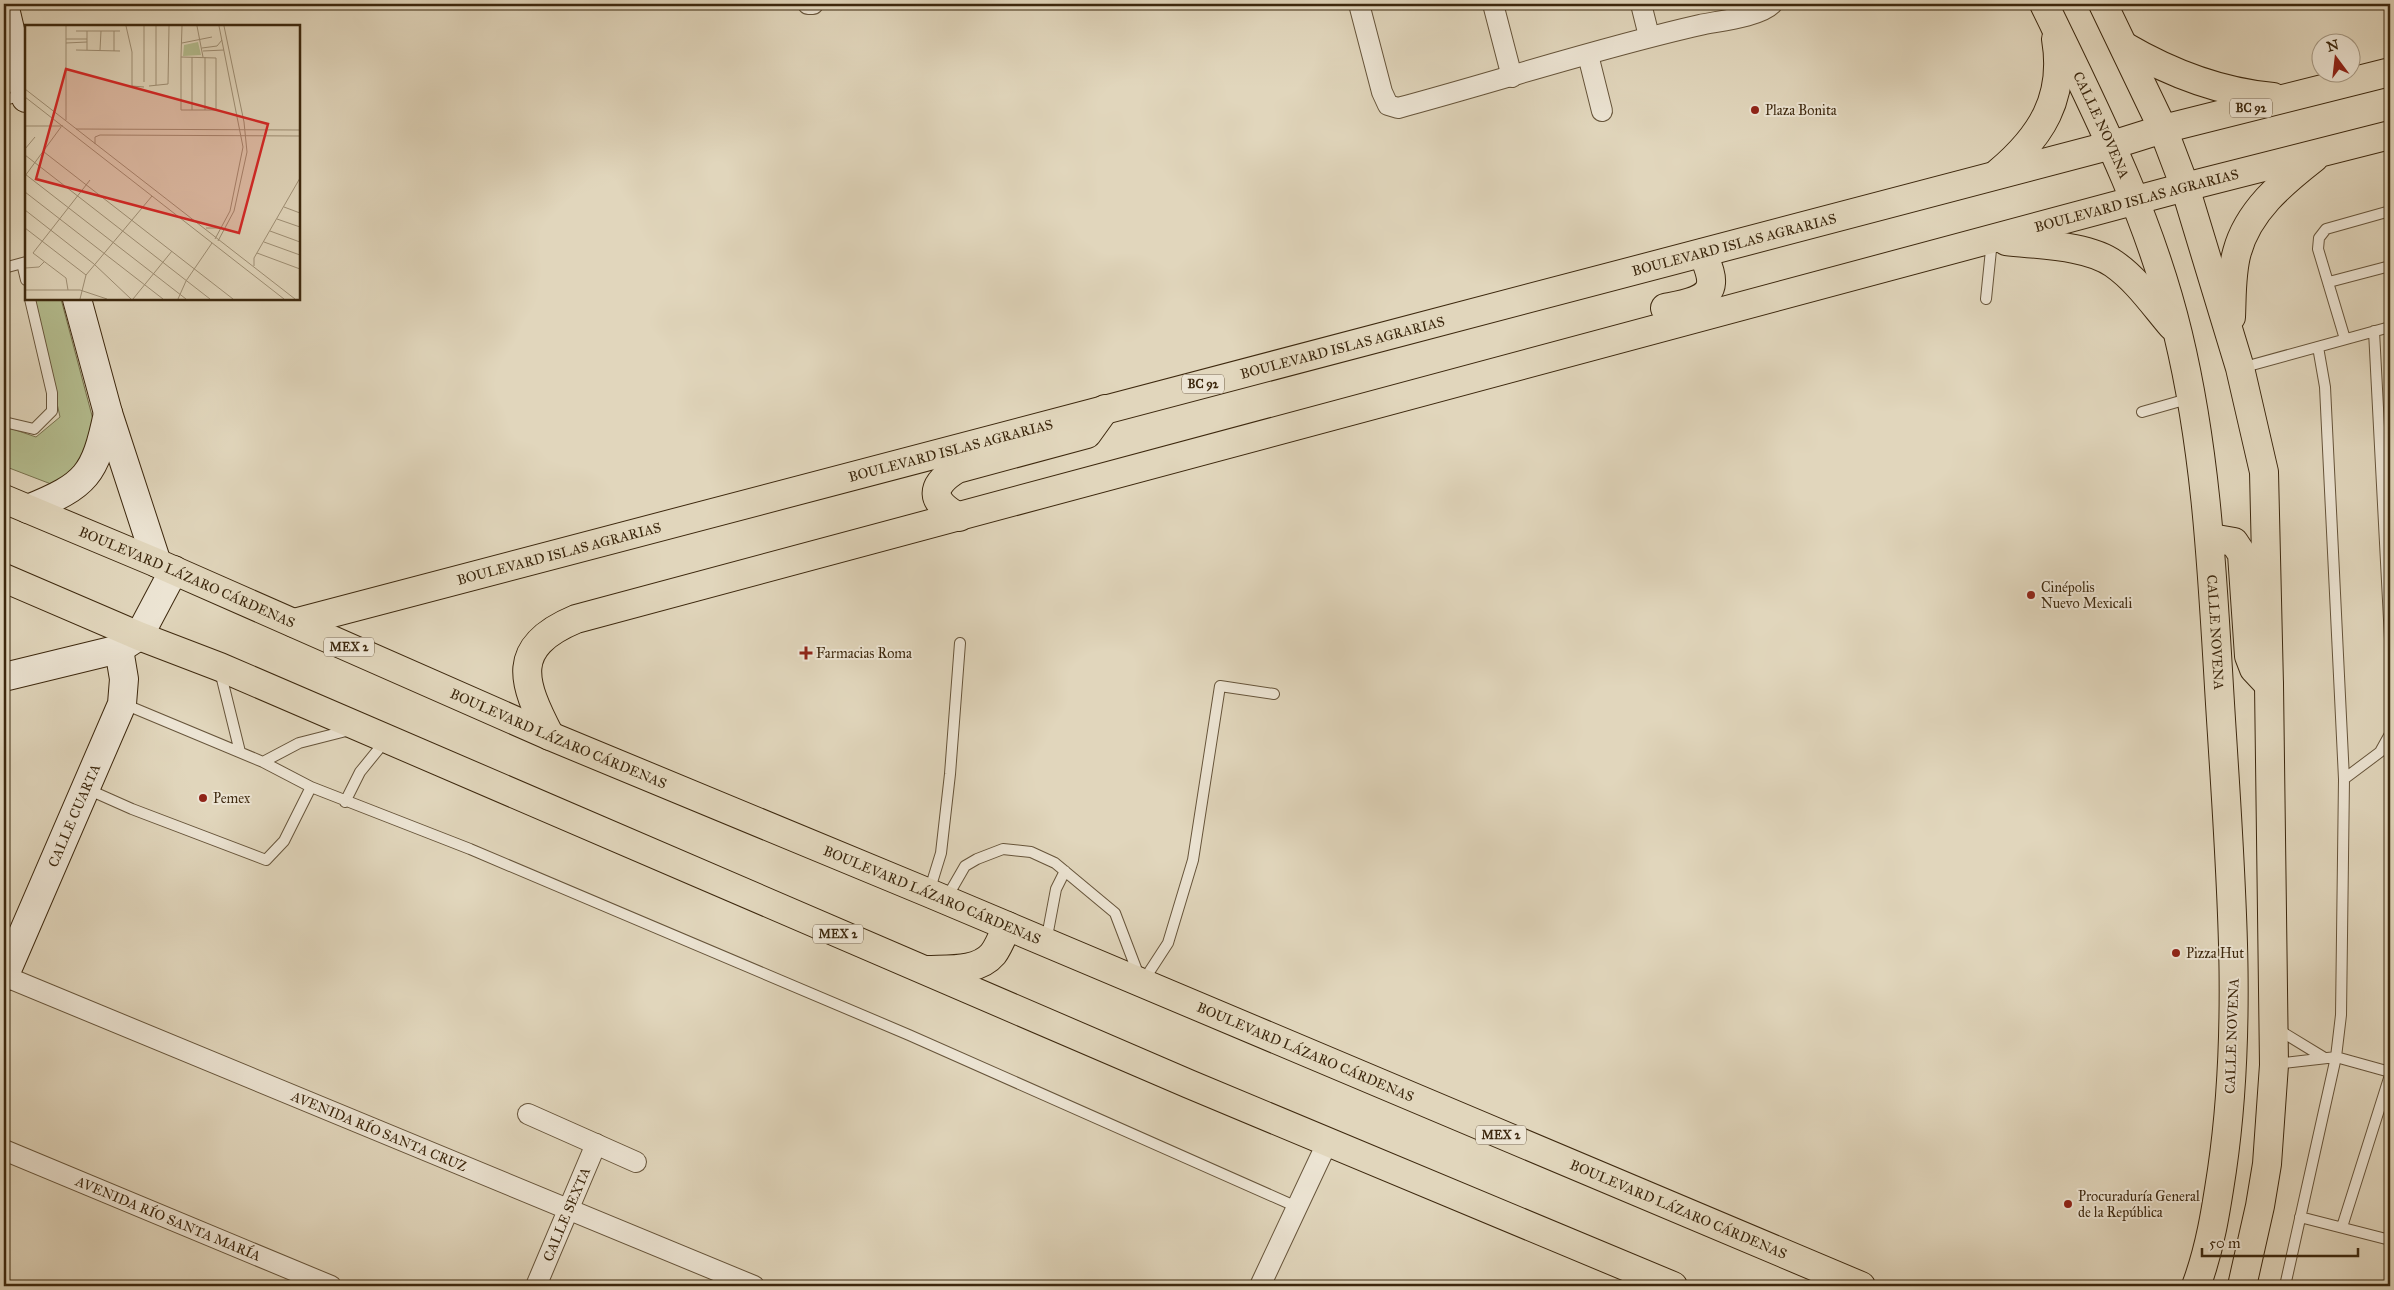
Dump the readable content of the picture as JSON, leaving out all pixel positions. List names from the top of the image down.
{
  "streets": {
    "main road": [
      "BC 92",
      "CALLE NOVENA",
      "BOULEVARD ISLAS AGRARIAS",
      "BOULEVARD LÁZARO CÁRDENAS",
      "MEX 2"
    ],
    "street": [
      "CALLE CUARTA",
      "AVENIDA RÍO SANTA CRUZ",
      "CALLE SEXTA",
      "AVENIDA RÍO SANTA MARÍA"
    ]
  },
  "crossings": [
    ["CALLE NOVENA", "BOULEVARD ISLAS AGRARIAS"],
    ["BOULEVARD ISLAS AGRARIAS", "BOULEVARD LÁZARO CÁRDENAS"],
    ["MEX 2", "CALLE CUARTA"],
    ["CALLE CUARTA", "AVENIDA RÍO SANTA CRUZ"],
    ["AVENIDA RÍO SANTA CRUZ", "CALLE SEXTA"]
  ],
  "places": {
    "other": [
      "Plaza Bonita",
      "Cinépolis Nuevo Mexicali",
      "Pemex",
      "Pizza Hut",
      "Procuraduría General de la República"
    ],
    "health": ["Farmacias Roma"]
  },
  "scale_bar": "50 m",
  "north": "top"
}
